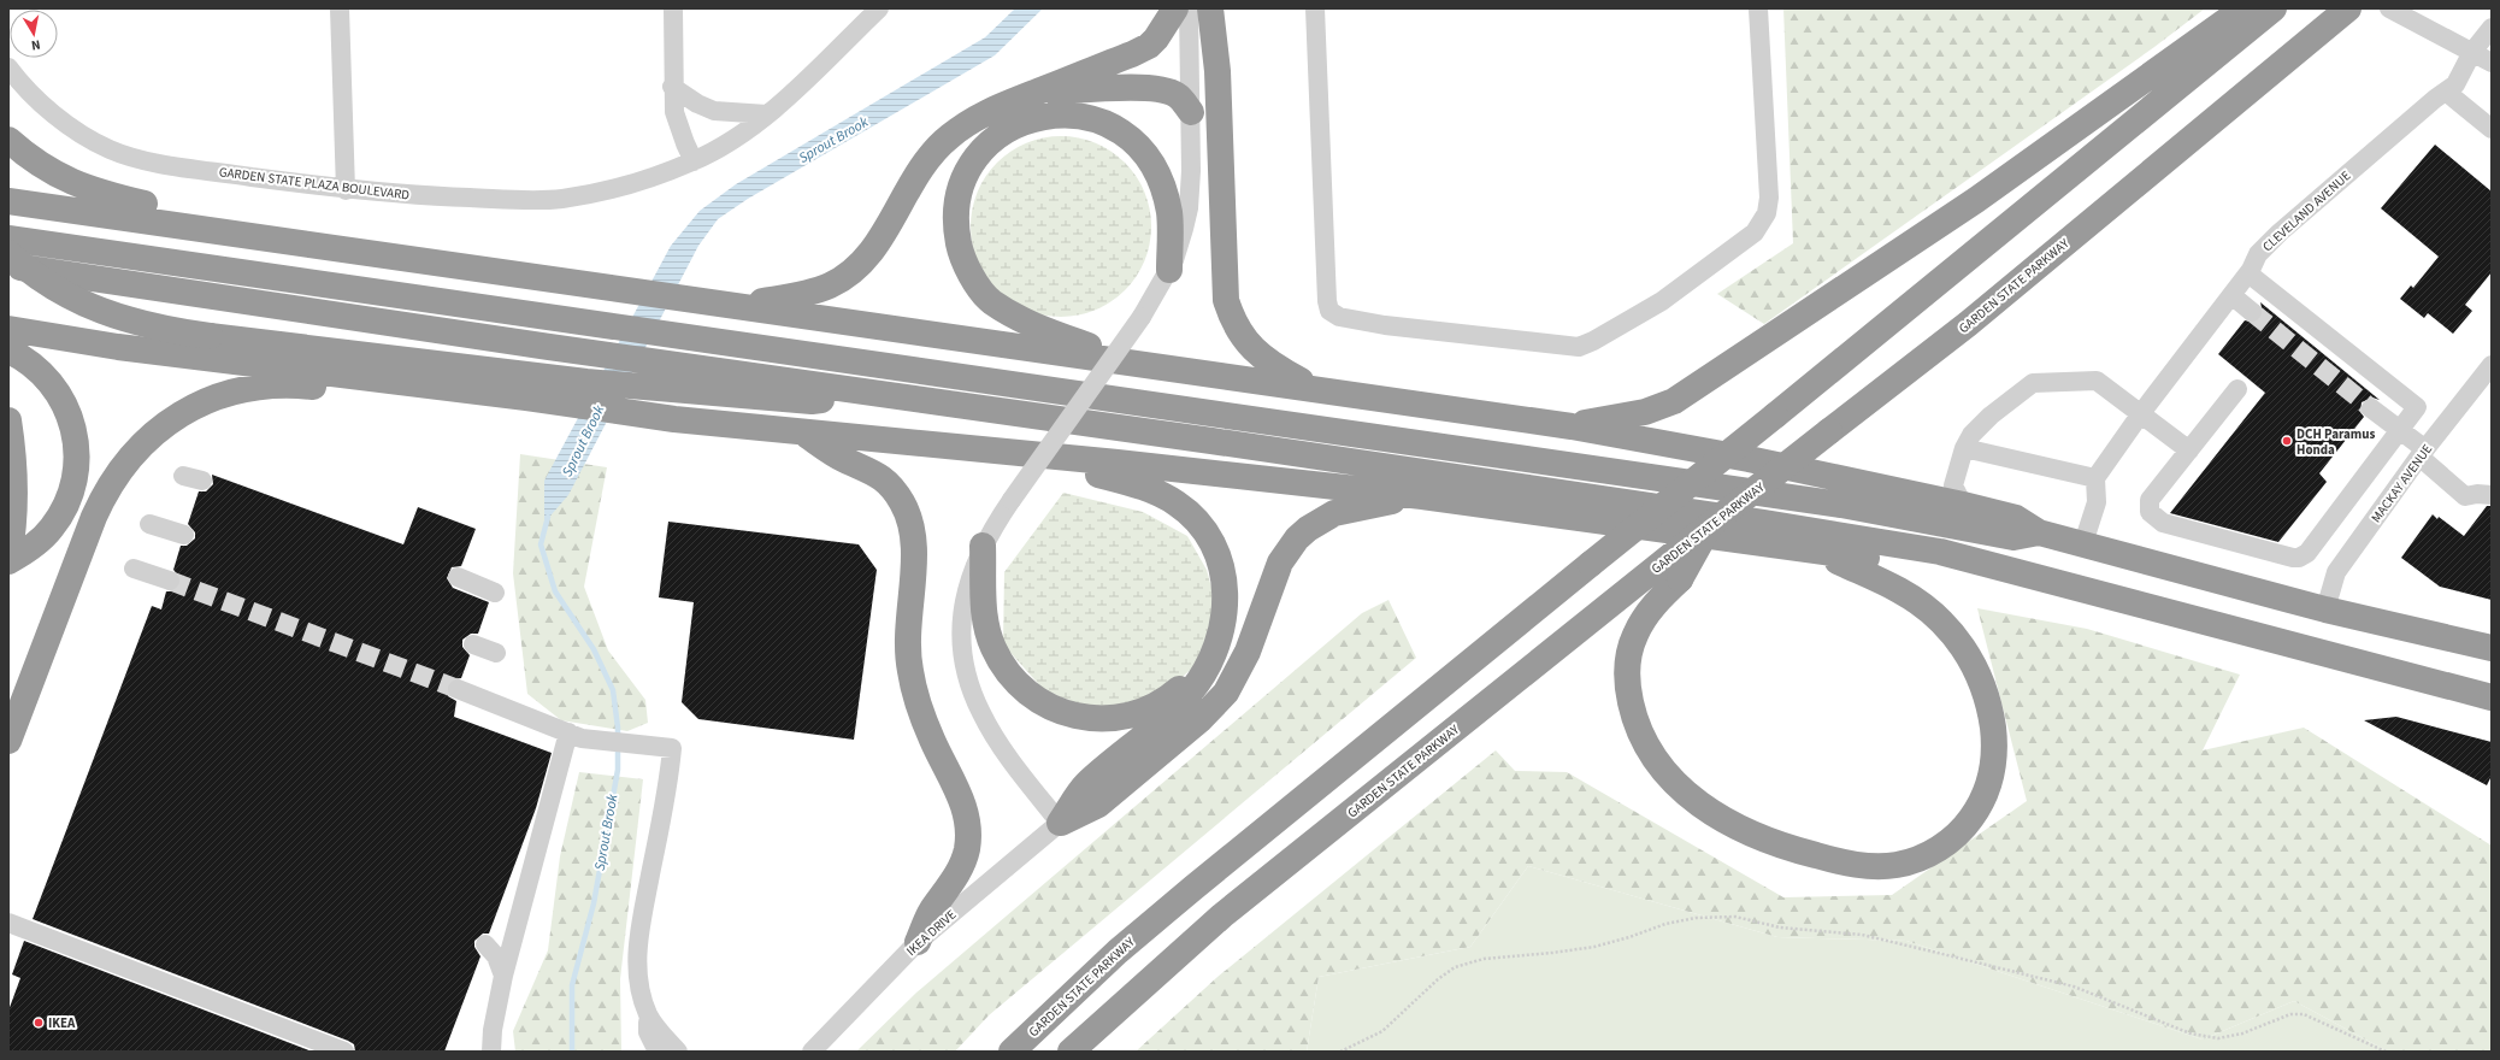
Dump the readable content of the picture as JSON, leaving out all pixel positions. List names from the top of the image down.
{
  "streets": {
    "highway": ["GARDEN STATE PARKWAY"],
    "street": [
      "GARDEN STATE PLAZA BOULEVARD",
      "CLEVELAND AVENUE",
      "MACKAY AVENUE",
      "IKEA DRIVE"
    ]
  },
  "water": ["Sprout Brook"],
  "places": ["DCH Paramus Honda", "IKEA"],
  "north": "bottom"
}
